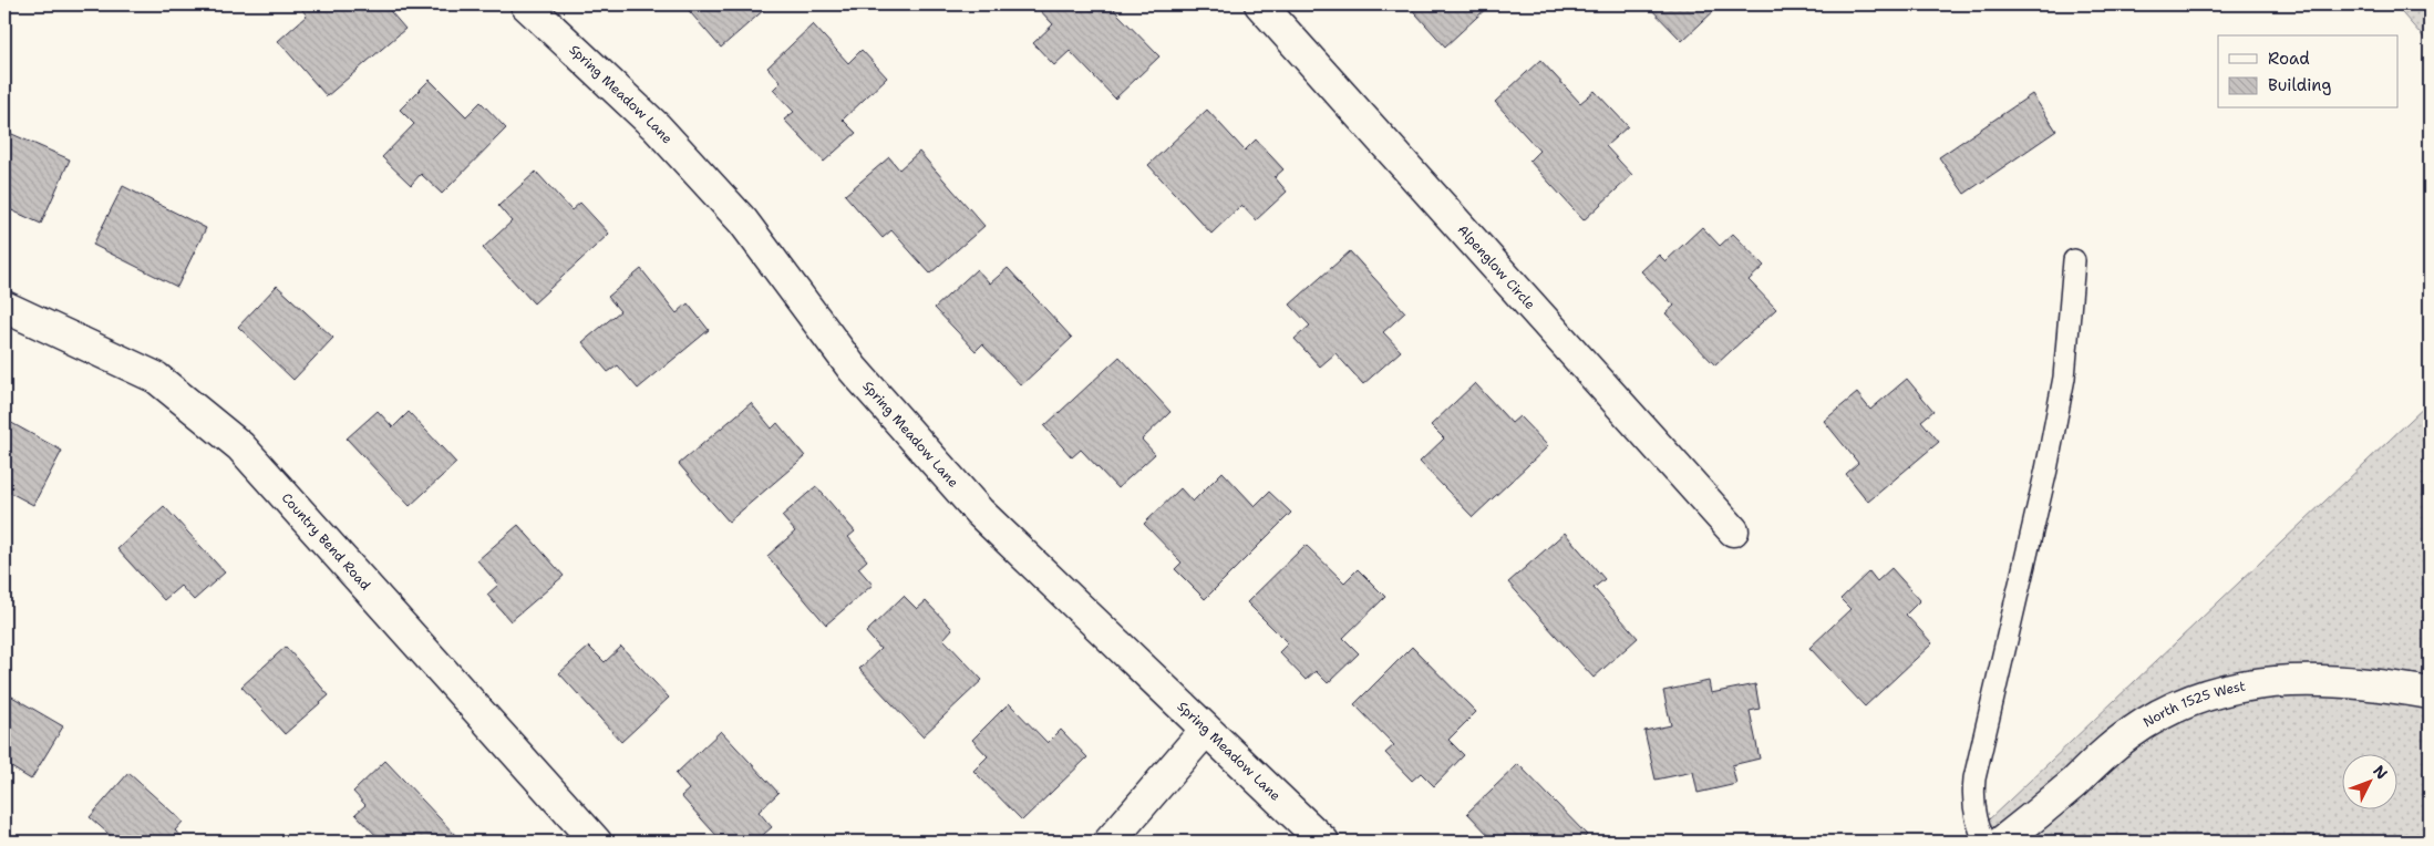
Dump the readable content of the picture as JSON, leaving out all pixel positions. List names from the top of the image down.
{
  "streets": {
    "street": [
      "Spring Meadow Lane",
      "Alpenglow Circle",
      "Country Bend Road",
      "North 1525 West"
    ]
  },
  "legend": ["Road", "Building"],
  "north": "top right"
}
